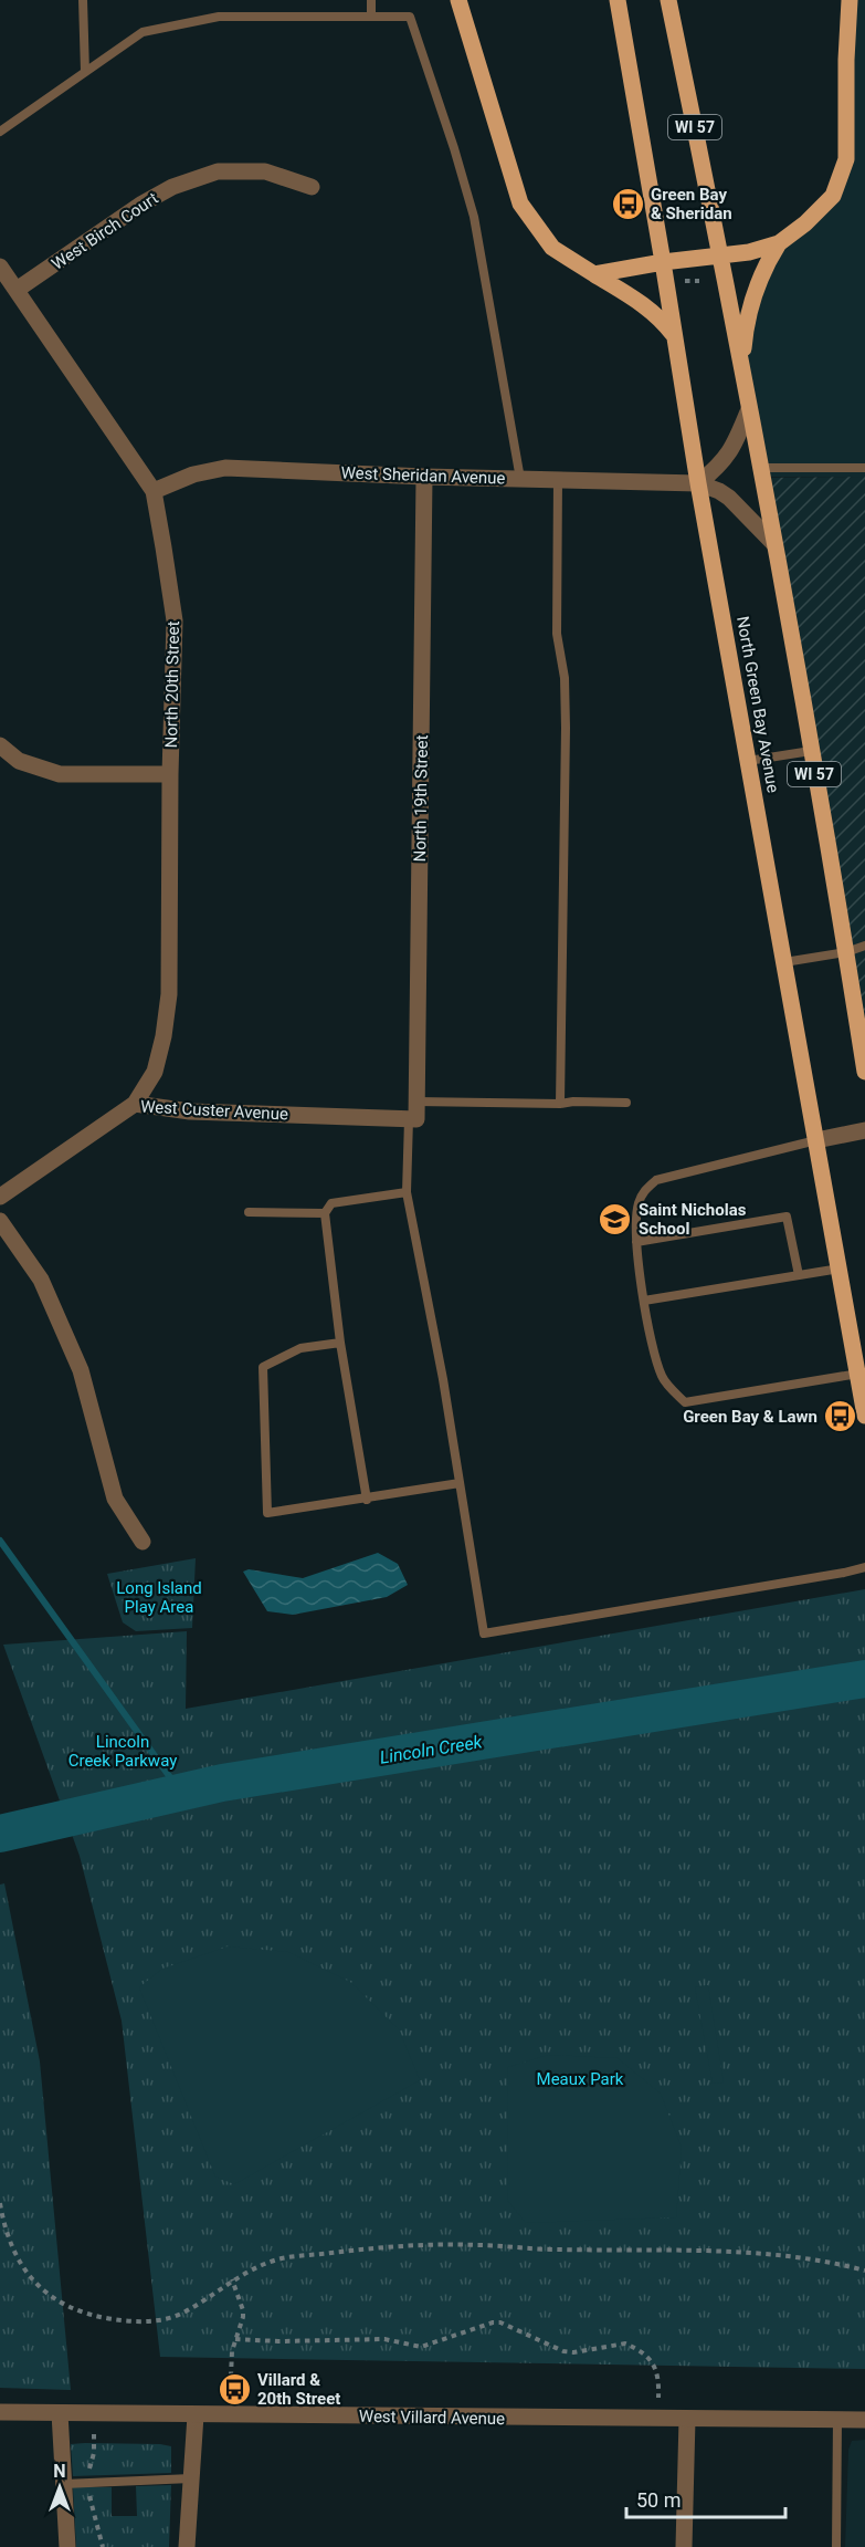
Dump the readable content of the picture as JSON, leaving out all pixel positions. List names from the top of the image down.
{
  "streets": {
    "main road": ["WI 57", "North Green Bay Avenue"],
    "street": [
      "West Birch Court",
      "West Sheridan Avenue",
      "North 20th Street",
      "North 19th Street",
      "West Custer Avenue",
      "West Villard Avenue"
    ]
  },
  "crossings": [
    ["WI 57", "West Sheridan Avenue"],
    ["West Birch Court", "North 20th Street"],
    ["West Sheridan Avenue", "North 20th Street"],
    ["West Sheridan Avenue", "North Green Bay Avenue"],
    ["West Sheridan Avenue", "North 19th Street"],
    ["North 20th Street", "West Custer Avenue"],
    ["North 19th Street", "West Custer Avenue"]
  ],
  "water": ["Lincoln Creek"],
  "parks": ["Long Island Play Area", "Lincoln Creek Parkway", "Meaux Park"],
  "places": {
    "bus stop": ["Green Bay & Sheridan", "Green Bay & Lawn", "Villard & 20th Street"],
    "school or university": ["Saint Nicholas School"]
  },
  "scale_bar": "50 m",
  "north": "top"
}
